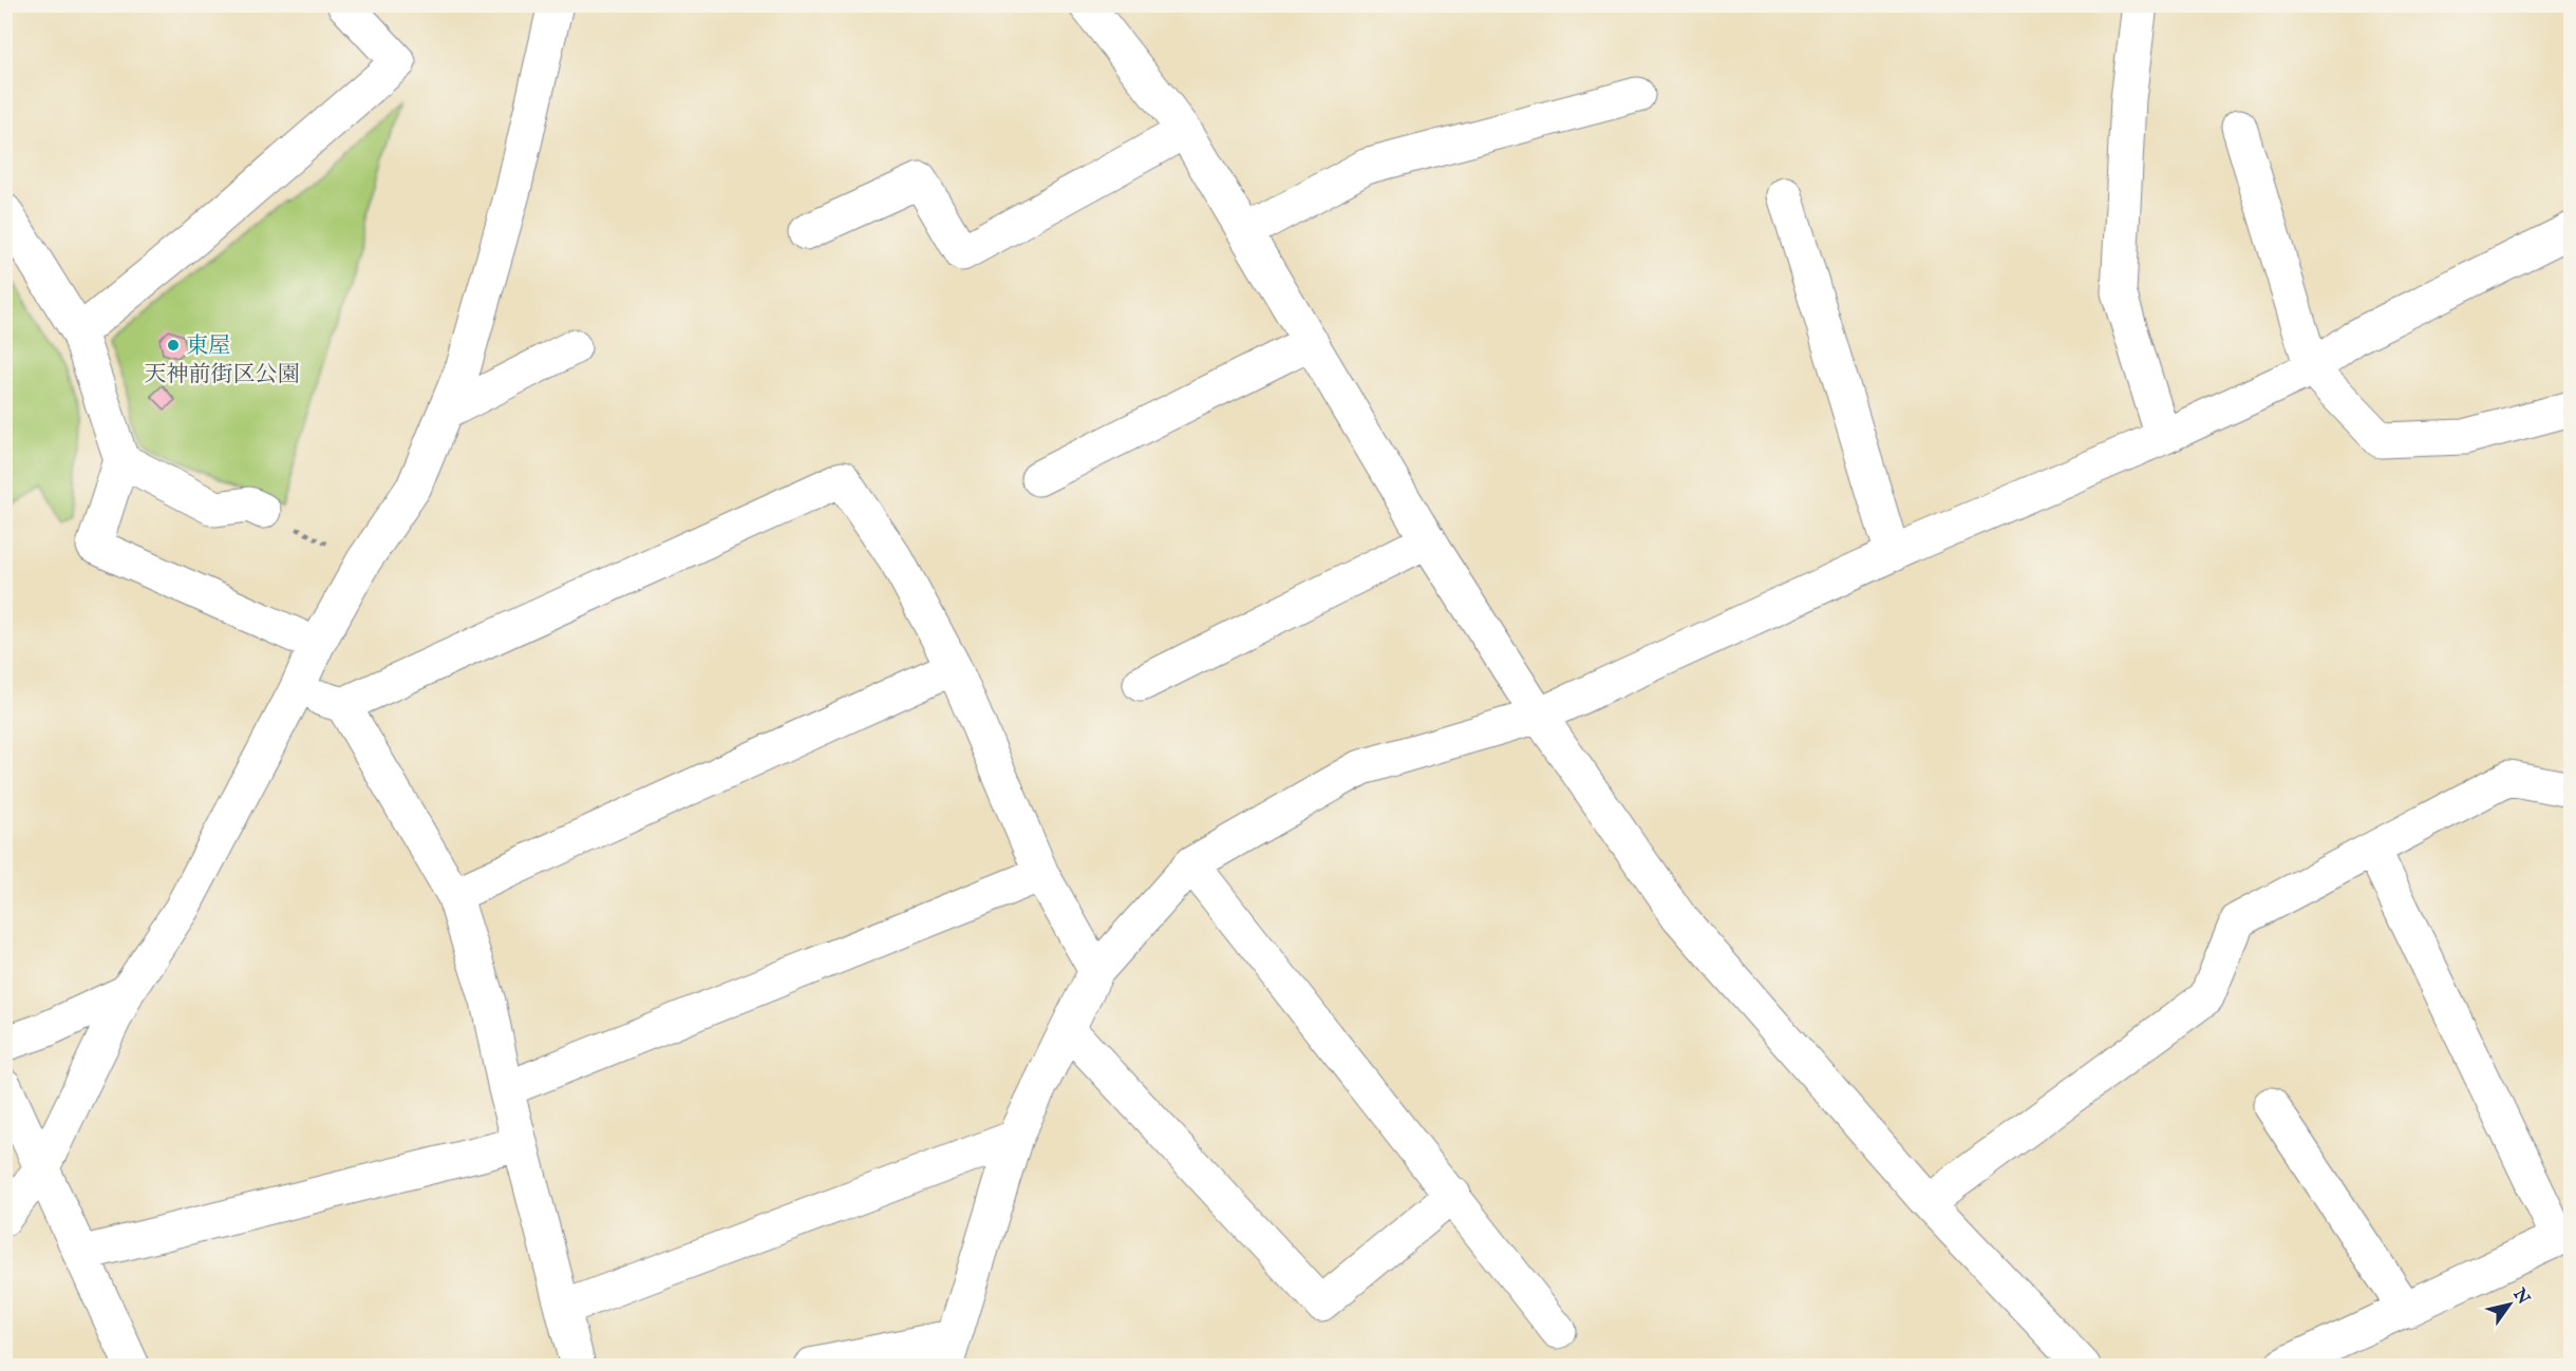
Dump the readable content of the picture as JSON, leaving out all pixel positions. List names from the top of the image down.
{
  "parks": ["天神前街区公園"],
  "places": ["東屋"],
  "north": "top right"
}
